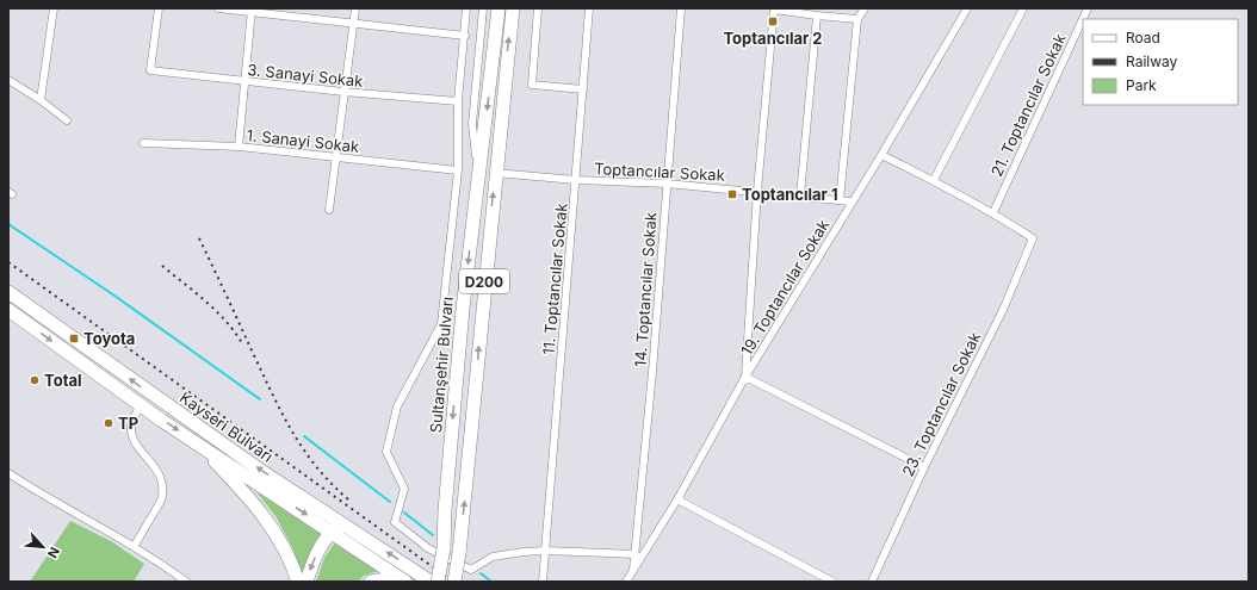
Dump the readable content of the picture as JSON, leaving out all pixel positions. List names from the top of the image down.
{
  "streets": {
    "highway": ["D200", "Sultanşehir Bulvarı", "Kayseri Bulvarı"],
    "street": [
      "3. Sanayi Sokak",
      "21. Toptancılar Sokak",
      "1. Sanayi Sokak",
      "Toptancılar Sokak",
      "11. Toptancılar Sokak",
      "19. Toptancılar Sokak",
      "14. Toptancılar Sokak",
      "23. Toptancılar Sokak"
    ]
  },
  "crossings": [
    ["21. Toptancılar Sokak", "23. Toptancılar Sokak"],
    ["Toptancılar Sokak", "11. Toptancılar Sokak"],
    ["Toptancılar Sokak", "D200"],
    ["Toptancılar Sokak", "19. Toptancılar Sokak"],
    ["Toptancılar Sokak", "14. Toptancılar Sokak"],
    ["19. Toptancılar Sokak", "14. Toptancılar Sokak"]
  ],
  "places": {
    "transit": ["Toptancılar 2", "Toptancılar 1", "Toyota"],
    "other": ["Total", "TP"]
  },
  "legend": ["Road", "Railway", "Park"],
  "north": "bottom right"
}
